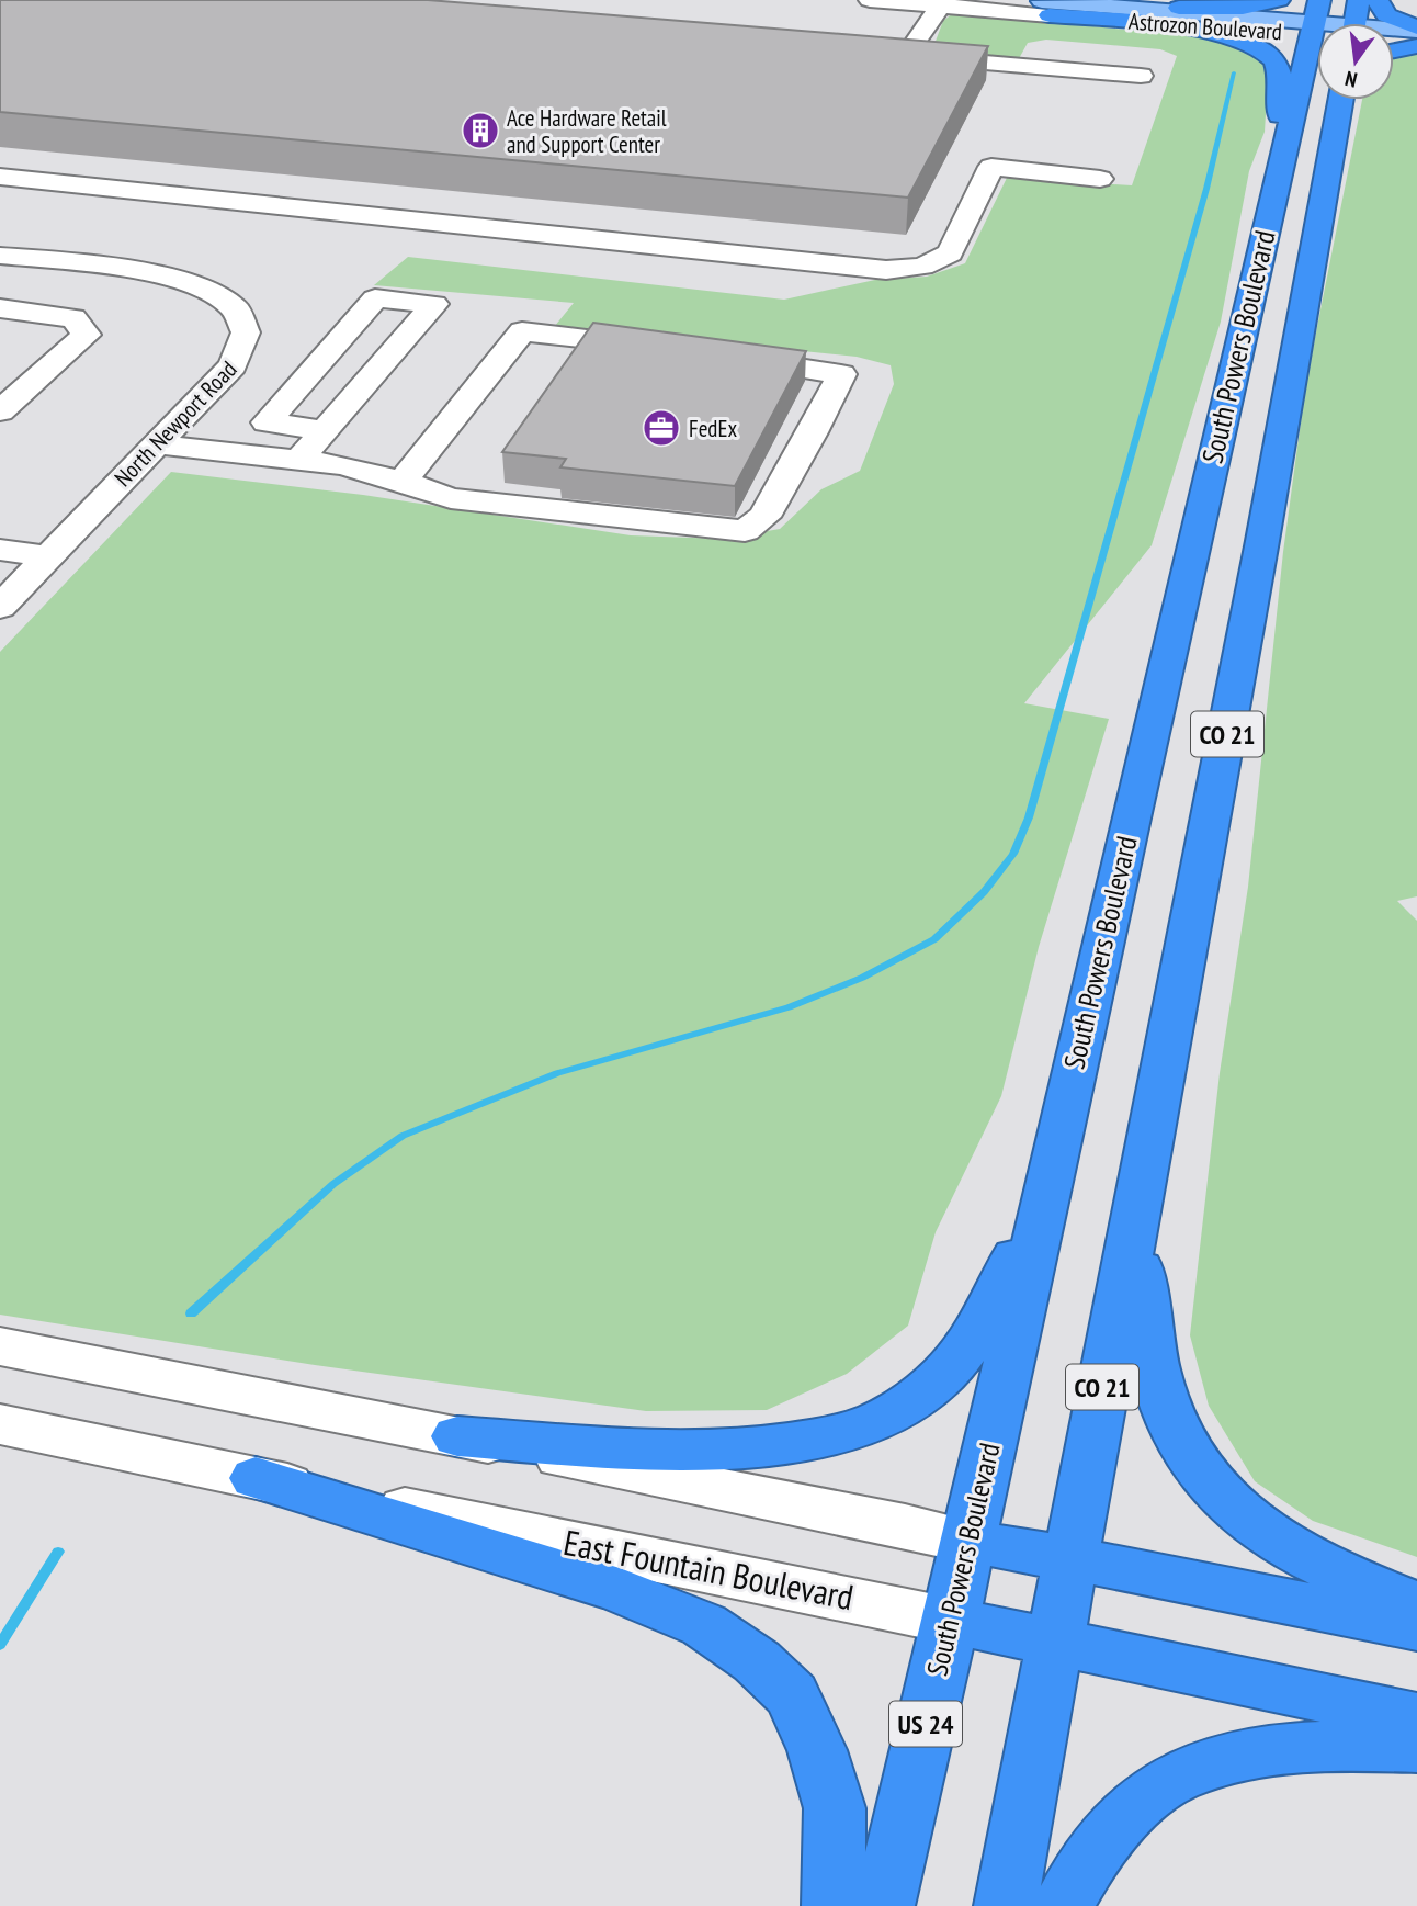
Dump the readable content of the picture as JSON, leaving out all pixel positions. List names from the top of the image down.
{
  "streets": {
    "highway": [
      "South Powers Boulevard",
      "CO 21",
      "East Fountain Boulevard",
      "US 24"
    ],
    "main road": ["Astrozon Boulevard"],
    "street": ["North Newport Road"]
  },
  "crossings": [
    ["Astrozon Boulevard", "South Powers Boulevard"],
    ["South Powers Boulevard", "East Fountain Boulevard"]
  ],
  "places": {
    "building": ["Ace Hardware Retail and Support Center"],
    "office": ["FedEx"]
  },
  "north": "bottom"
}
